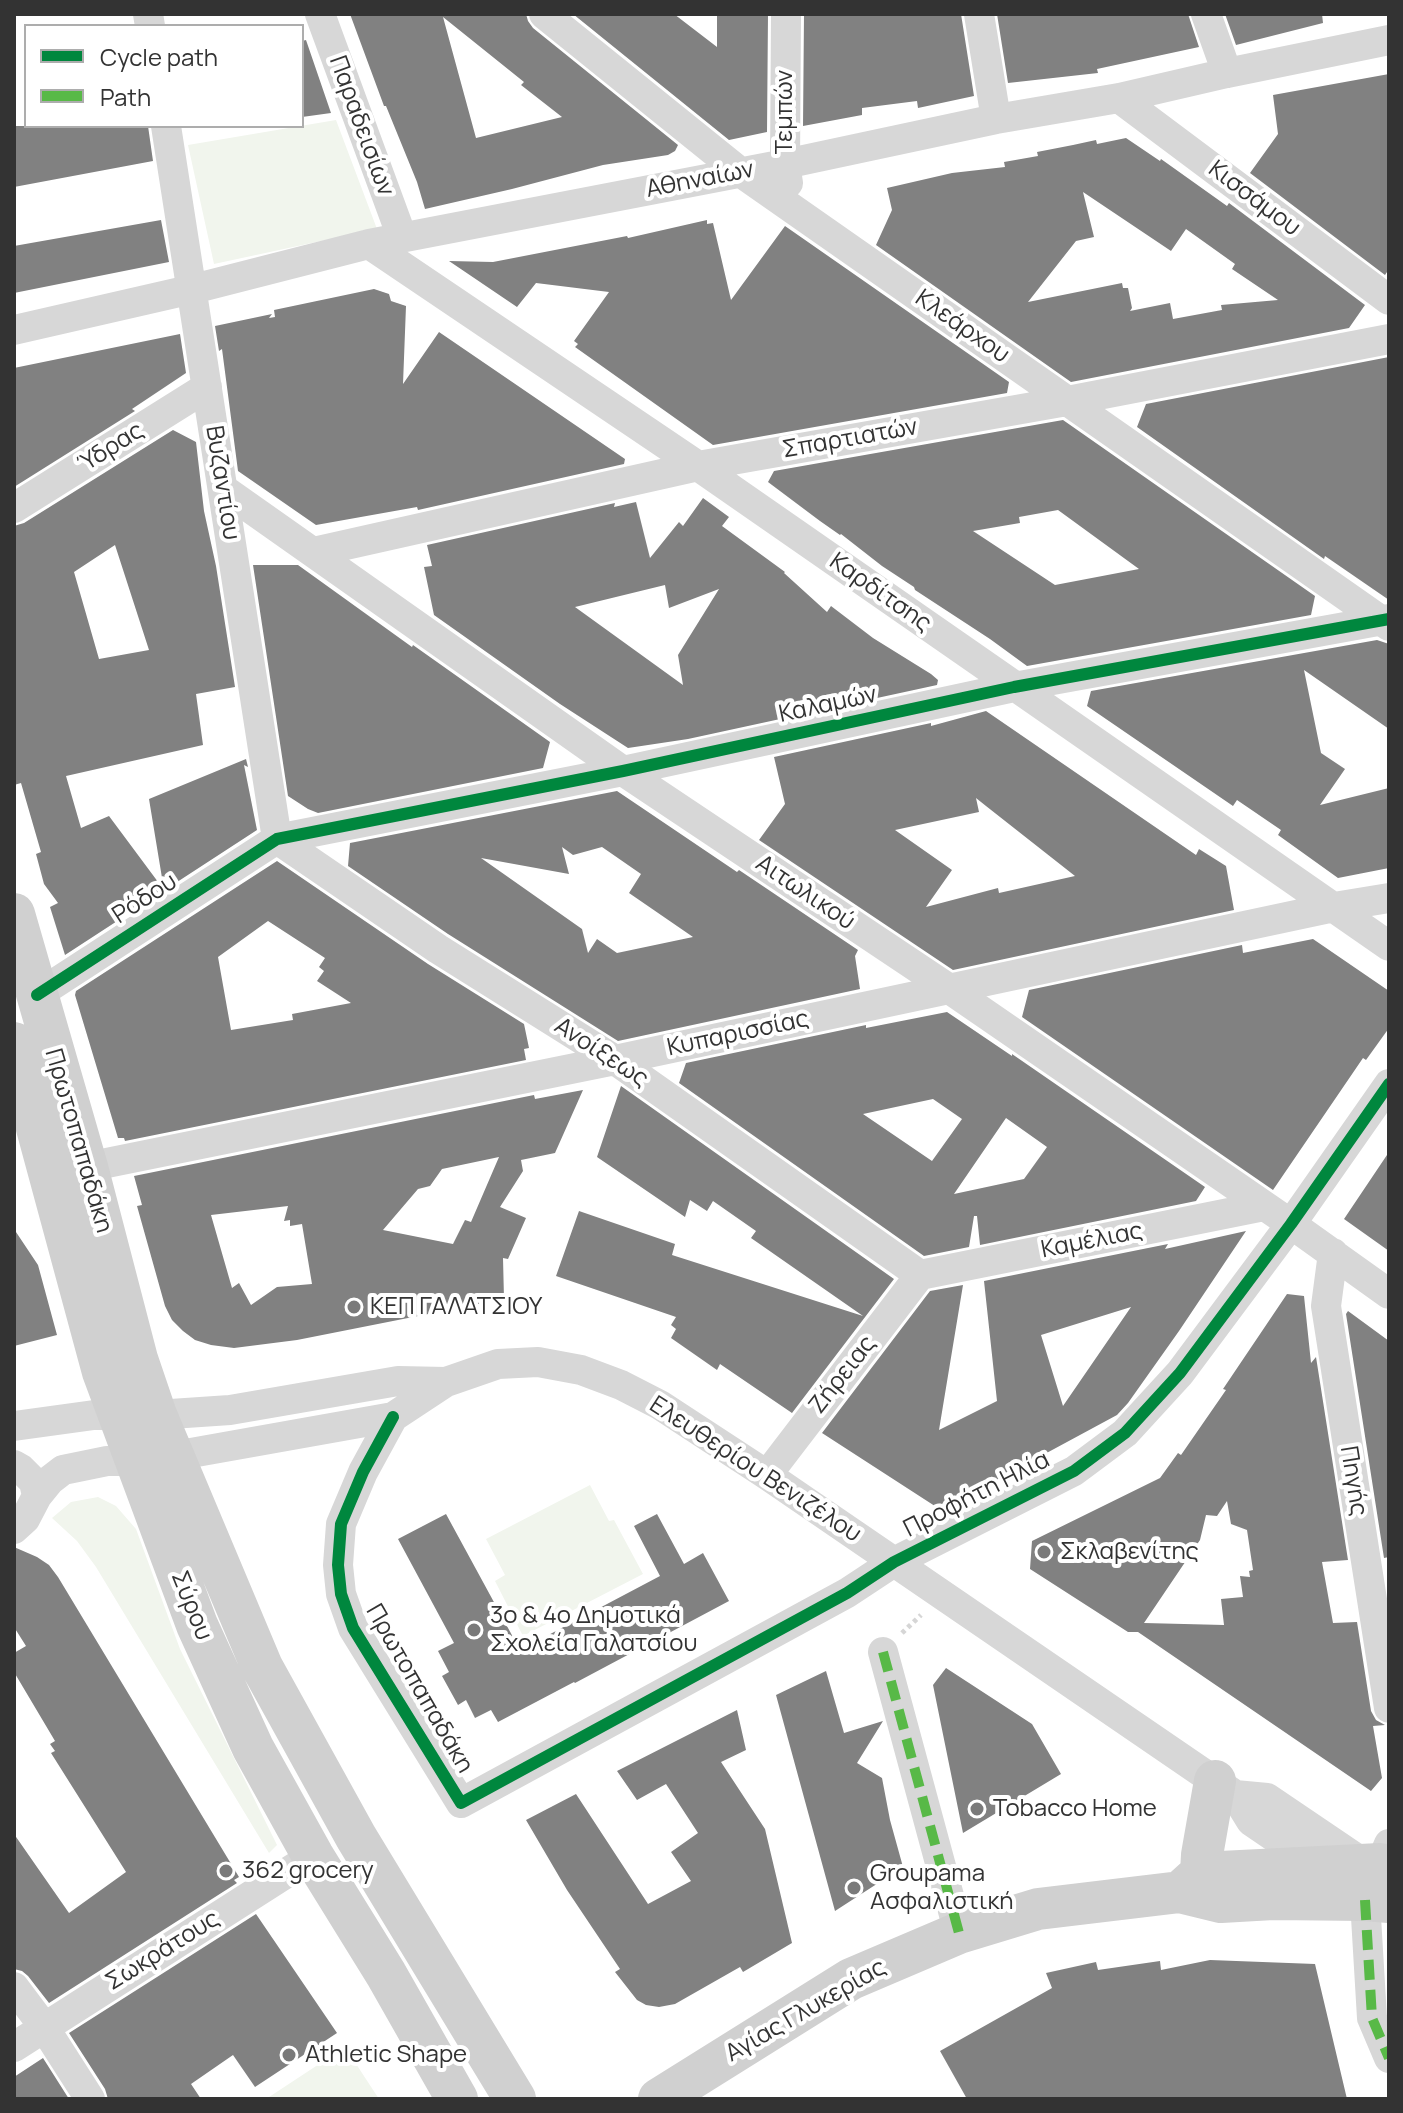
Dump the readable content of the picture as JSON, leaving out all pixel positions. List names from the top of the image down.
{
  "streets": {
    "main road": ["Πρωτοπαπαδάκη", "Σύρου", "Αγίας Γλυκερίας"],
    "street": [
      "Τεμπών",
      "Παραδεισίων",
      "Αθηναίων",
      "Κισσάμου",
      "Κλεάρχου",
      "Σπαρτιατών",
      "Ύδρας",
      "Βυζαντίου",
      "Καρδίτσης",
      "Καλαμών",
      "Αιτωλικού",
      "Ρόδου",
      "Κυπαρισσίας",
      "Ανοίξεως",
      "Καμέλιας",
      "Ζήρειας",
      "Ελευθερίου Βενιζέλου",
      "Πηγής",
      "Προφήτη Ηλία",
      "Σωκράτους"
    ]
  },
  "crossings": [
    ["Τεμπών", "Αθηναίων"],
    ["Τεμπών", "Κλεάρχου"],
    ["Παραδεισίων", "Αθηναίων"],
    ["Αθηναίων", "Κισσάμου"],
    ["Αθηναίων", "Κλεάρχου"],
    ["Αθηναίων", "Βυζαντίου"],
    ["Αθηναίων", "Καρδίτσης"],
    ["Κλεάρχου", "Σπαρτιατών"],
    ["Κλεάρχου", "Καλαμών"],
    ["Σπαρτιατών", "Καρδίτσης"],
    ["Σπαρτιατών", "Αιτωλικού"],
    ["Ύδρας", "Βυζαντίου"],
    ["Βυζαντίου", "Καλαμών"],
    ["Βυζαντίου", "Αιτωλικού"],
    ["Βυζαντίου", "Ρόδου"],
    ["Βυζαντίου", "Ανοίξεως"],
    ["Καρδίτσης", "Καλαμών"],
    ["Καρδίτσης", "Κυπαρισσίας"],
    ["Καλαμών", "Αιτωλικού"],
    ["Καλαμών", "Ρόδου"],
    ["Καλαμών", "Ανοίξεως"],
    ["Αιτωλικού", "Κυπαρισσίας"],
    ["Αιτωλικού", "Καμέλιας"],
    ["Αιτωλικού", "Πηγής"],
    ["Αιτωλικού", "Προφήτη Ηλία"],
    ["Ρόδου", "Ανοίξεως"],
    ["Ρόδου", "Πρωτοπαπαδάκη"],
    ["Κυπαρισσίας", "Ανοίξεως"],
    ["Κυπαρισσίας", "Πρωτοπαπαδάκη"],
    ["Ανοίξεως", "Καμέλιας"],
    ["Ανοίξεως", "Ζήρειας"],
    ["Πρωτοπαπαδάκη", "Ελευθερίου Βενιζέλου"],
    ["Πρωτοπαπαδάκη", "Προφήτη Ηλία"],
    ["Πρωτοπαπαδάκη", "Σύρου"],
    ["Καμέλιας", "Ζήρειας"],
    ["Ζήρειας", "Ελευθερίου Βενιζέλου"],
    ["Ελευθερίου Βενιζέλου", "Προφήτη Ηλία"],
    ["Ελευθερίου Βενιζέλου", "Σύρου"],
    ["Ελευθερίου Βενιζέλου", "Αγίας Γλυκερίας"],
    ["Σύρου", "Σωκράτους"]
  ],
  "places": [
    "ΚΕΠ ΓΑΛΑΤΣΙΟΥ",
    "Σκλαβενίτης",
    "3ο & 4ο Δημοτικά Σχολεία Γαλατσίου",
    "Tobacco Home",
    "362 grocery",
    "Groupama Ασφαλιστική",
    "Athletic Shape"
  ],
  "legend": ["Cycle path", "Path"]
}
